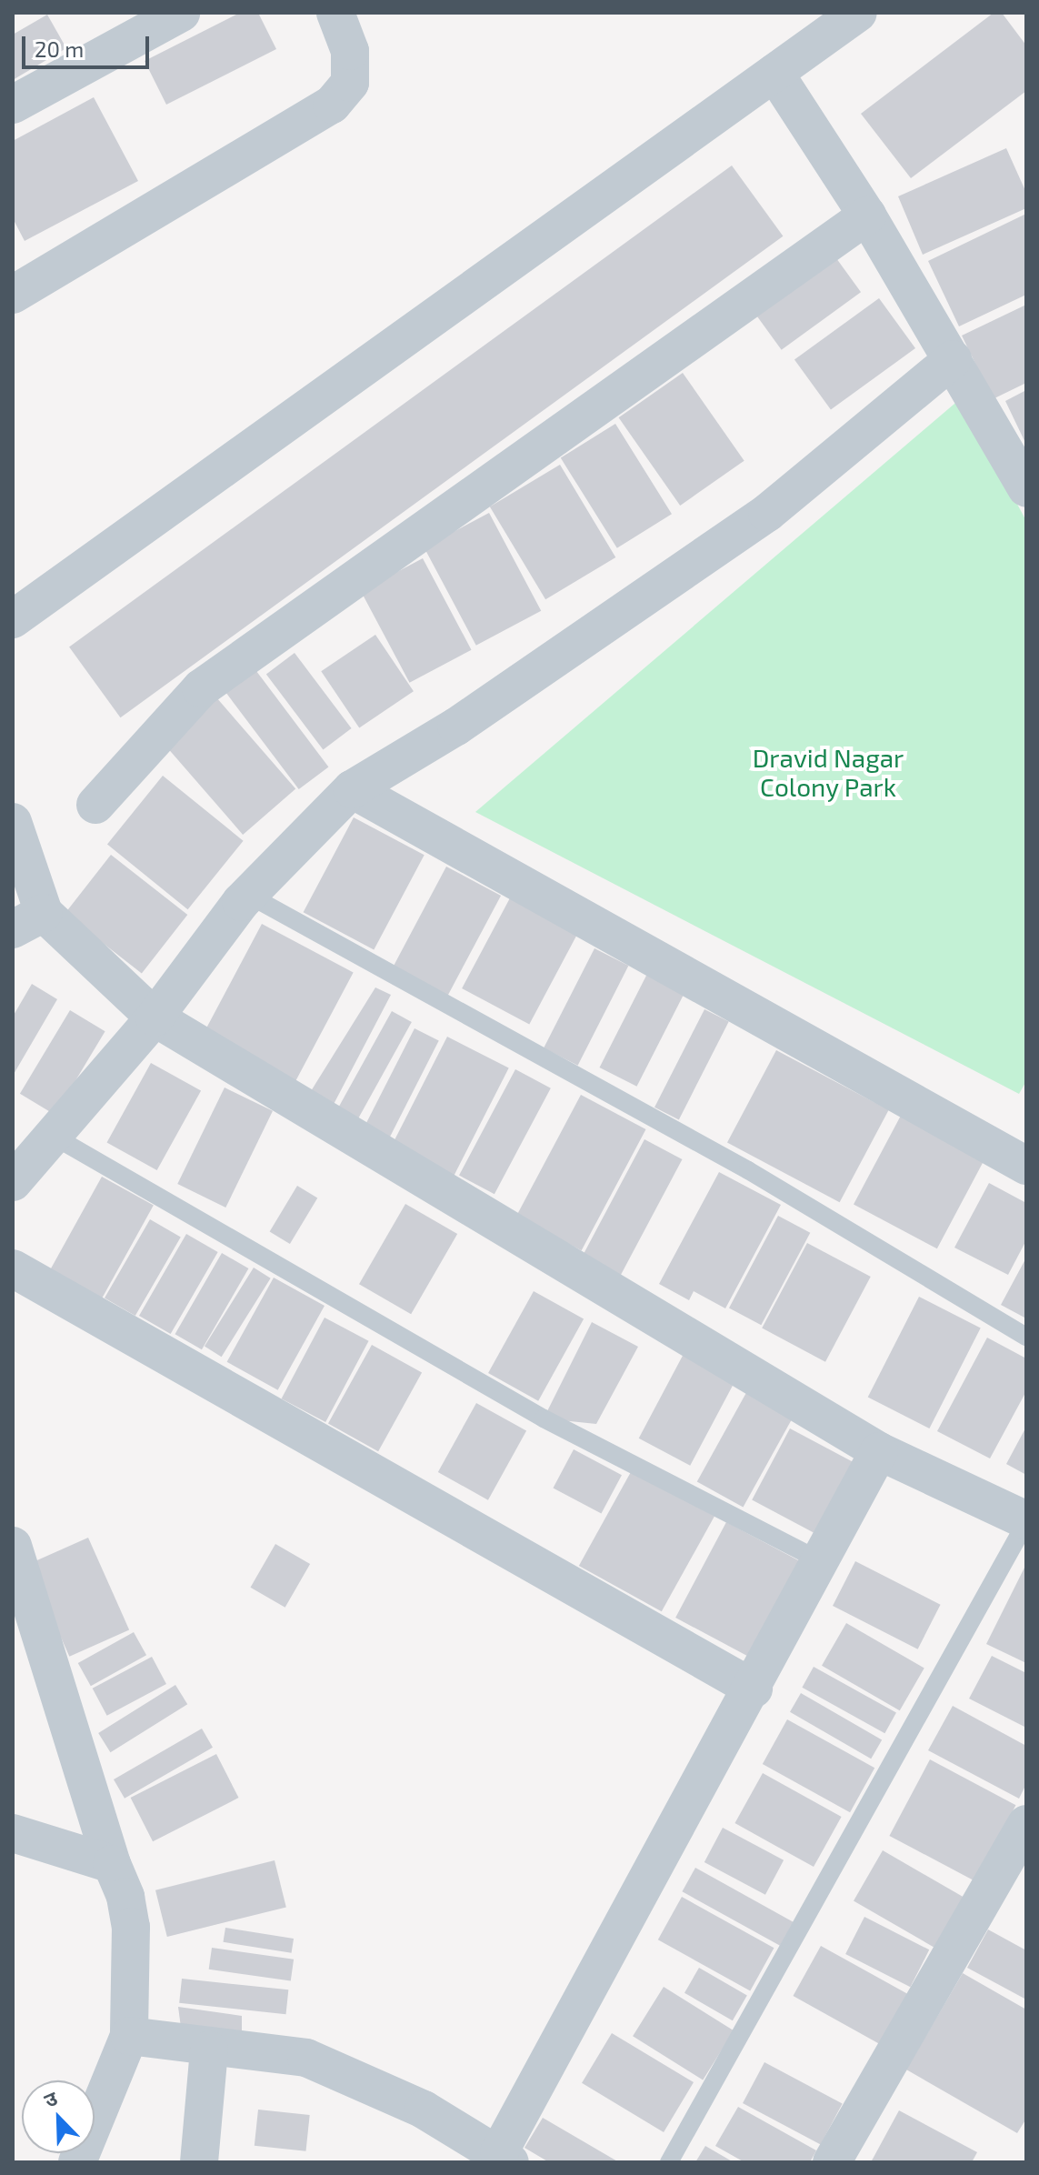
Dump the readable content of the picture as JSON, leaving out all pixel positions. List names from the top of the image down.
{
  "parks": ["Dravid Nagar Colony Park"],
  "scale_bar": "20 m",
  "north": "top left"
}
